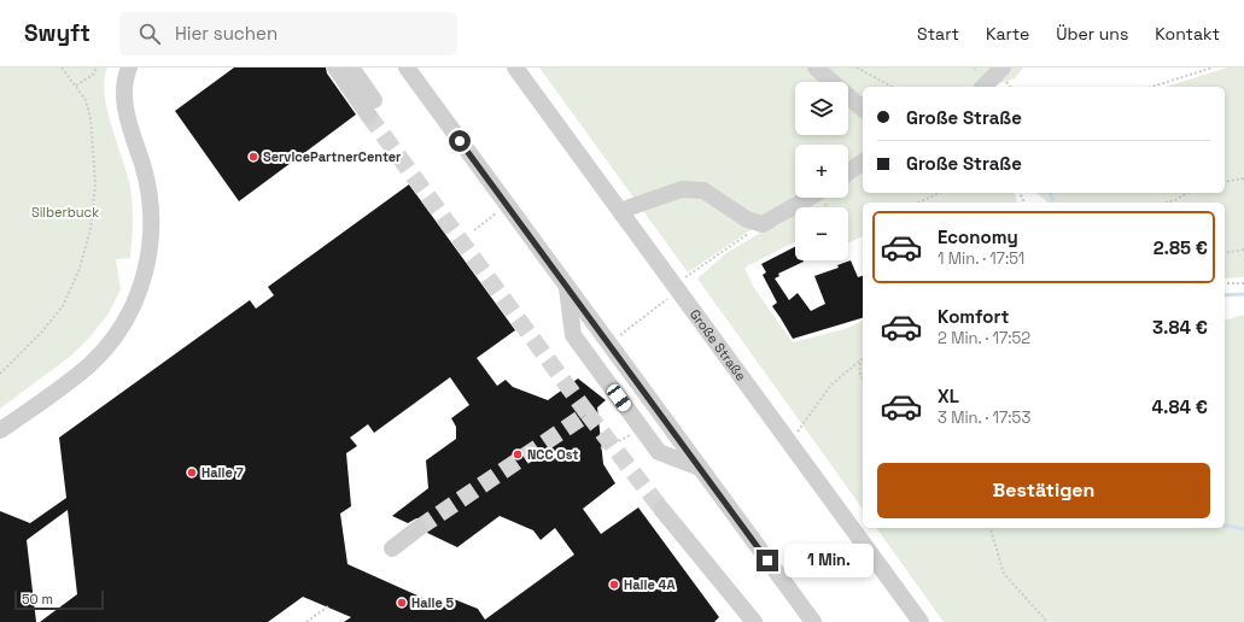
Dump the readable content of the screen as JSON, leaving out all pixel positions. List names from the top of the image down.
{
  "streets": {
    "lane": ["Große Straße"]
  },
  "parks": ["Silberbuck"],
  "places": [
    "ServicePartnerCenter",
    "NCC Ost",
    "Halle 7",
    "Halle 4A",
    "Halle 5"
  ],
  "scale_bar": "50 m",
  "page": {
    "header": "Swyft",
    "search": "Hier suchen",
    "nav": [
      "Start",
      "Karte",
      "Über uns",
      "Kontakt"
    ],
    "map_buttons": ["+", "−"],
    "banner": ["Große Straße", "Große Straße"],
    "list": [
      {
        "name": "Economy",
        "note": "1 Min. · 17:51",
        "value": "2.85 €"
      },
      {
        "name": "Komfort",
        "note": "2 Min. · 17:52",
        "value": "3.84 €"
      },
      {
        "name": "XL",
        "note": "3 Min. · 17:53",
        "value": "4.84 €"
      }
    ],
    "buttons": "Bestätigen",
    "bubble": "1 Min.",
    "scale": "50 m"
  }
}
